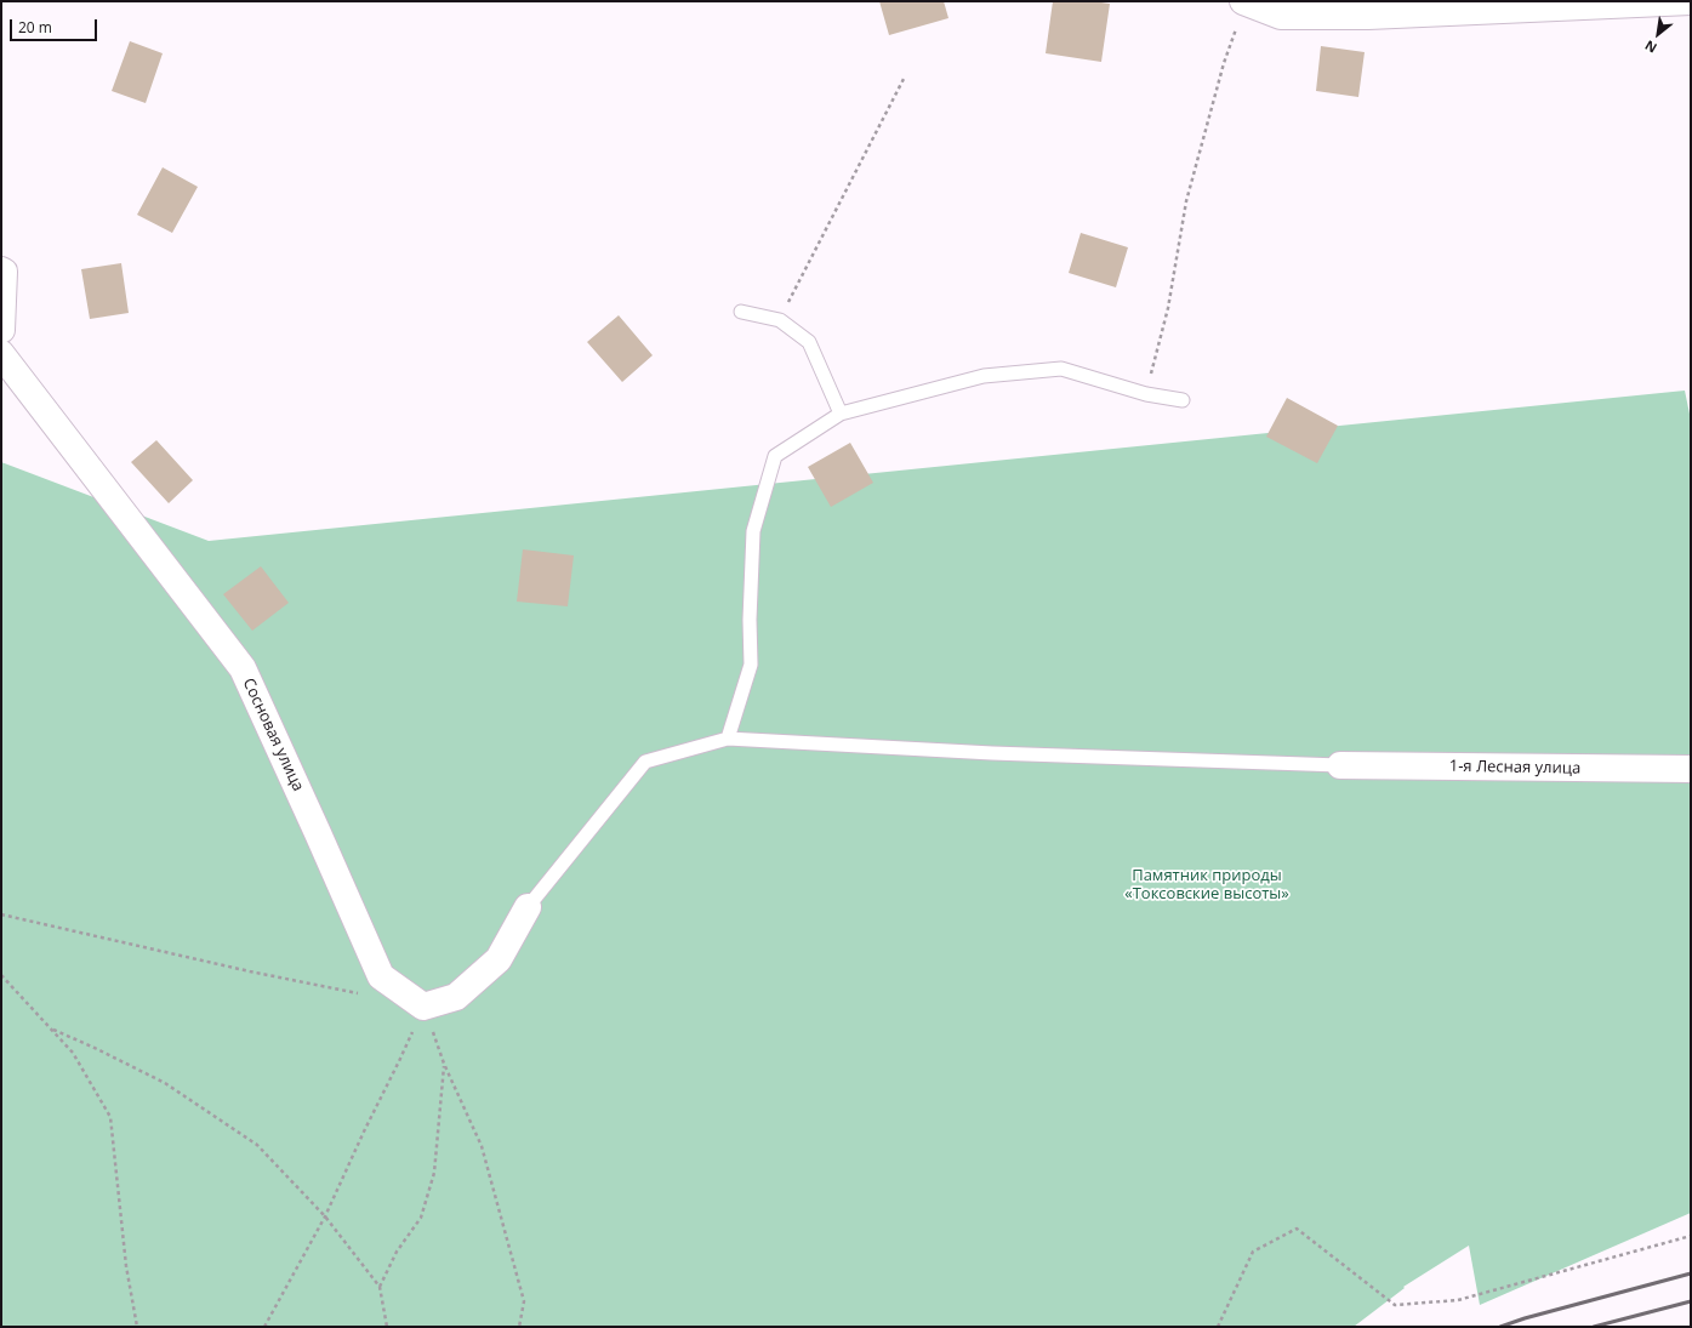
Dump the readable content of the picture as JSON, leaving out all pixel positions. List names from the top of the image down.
{
  "streets": {
    "street": ["Сосновая улица", "1-я Лесная улица"]
  },
  "parks": ["Памятник природы «Токсовские высоты»"],
  "scale_bar": "20 m",
  "north": "bottom left"
}
